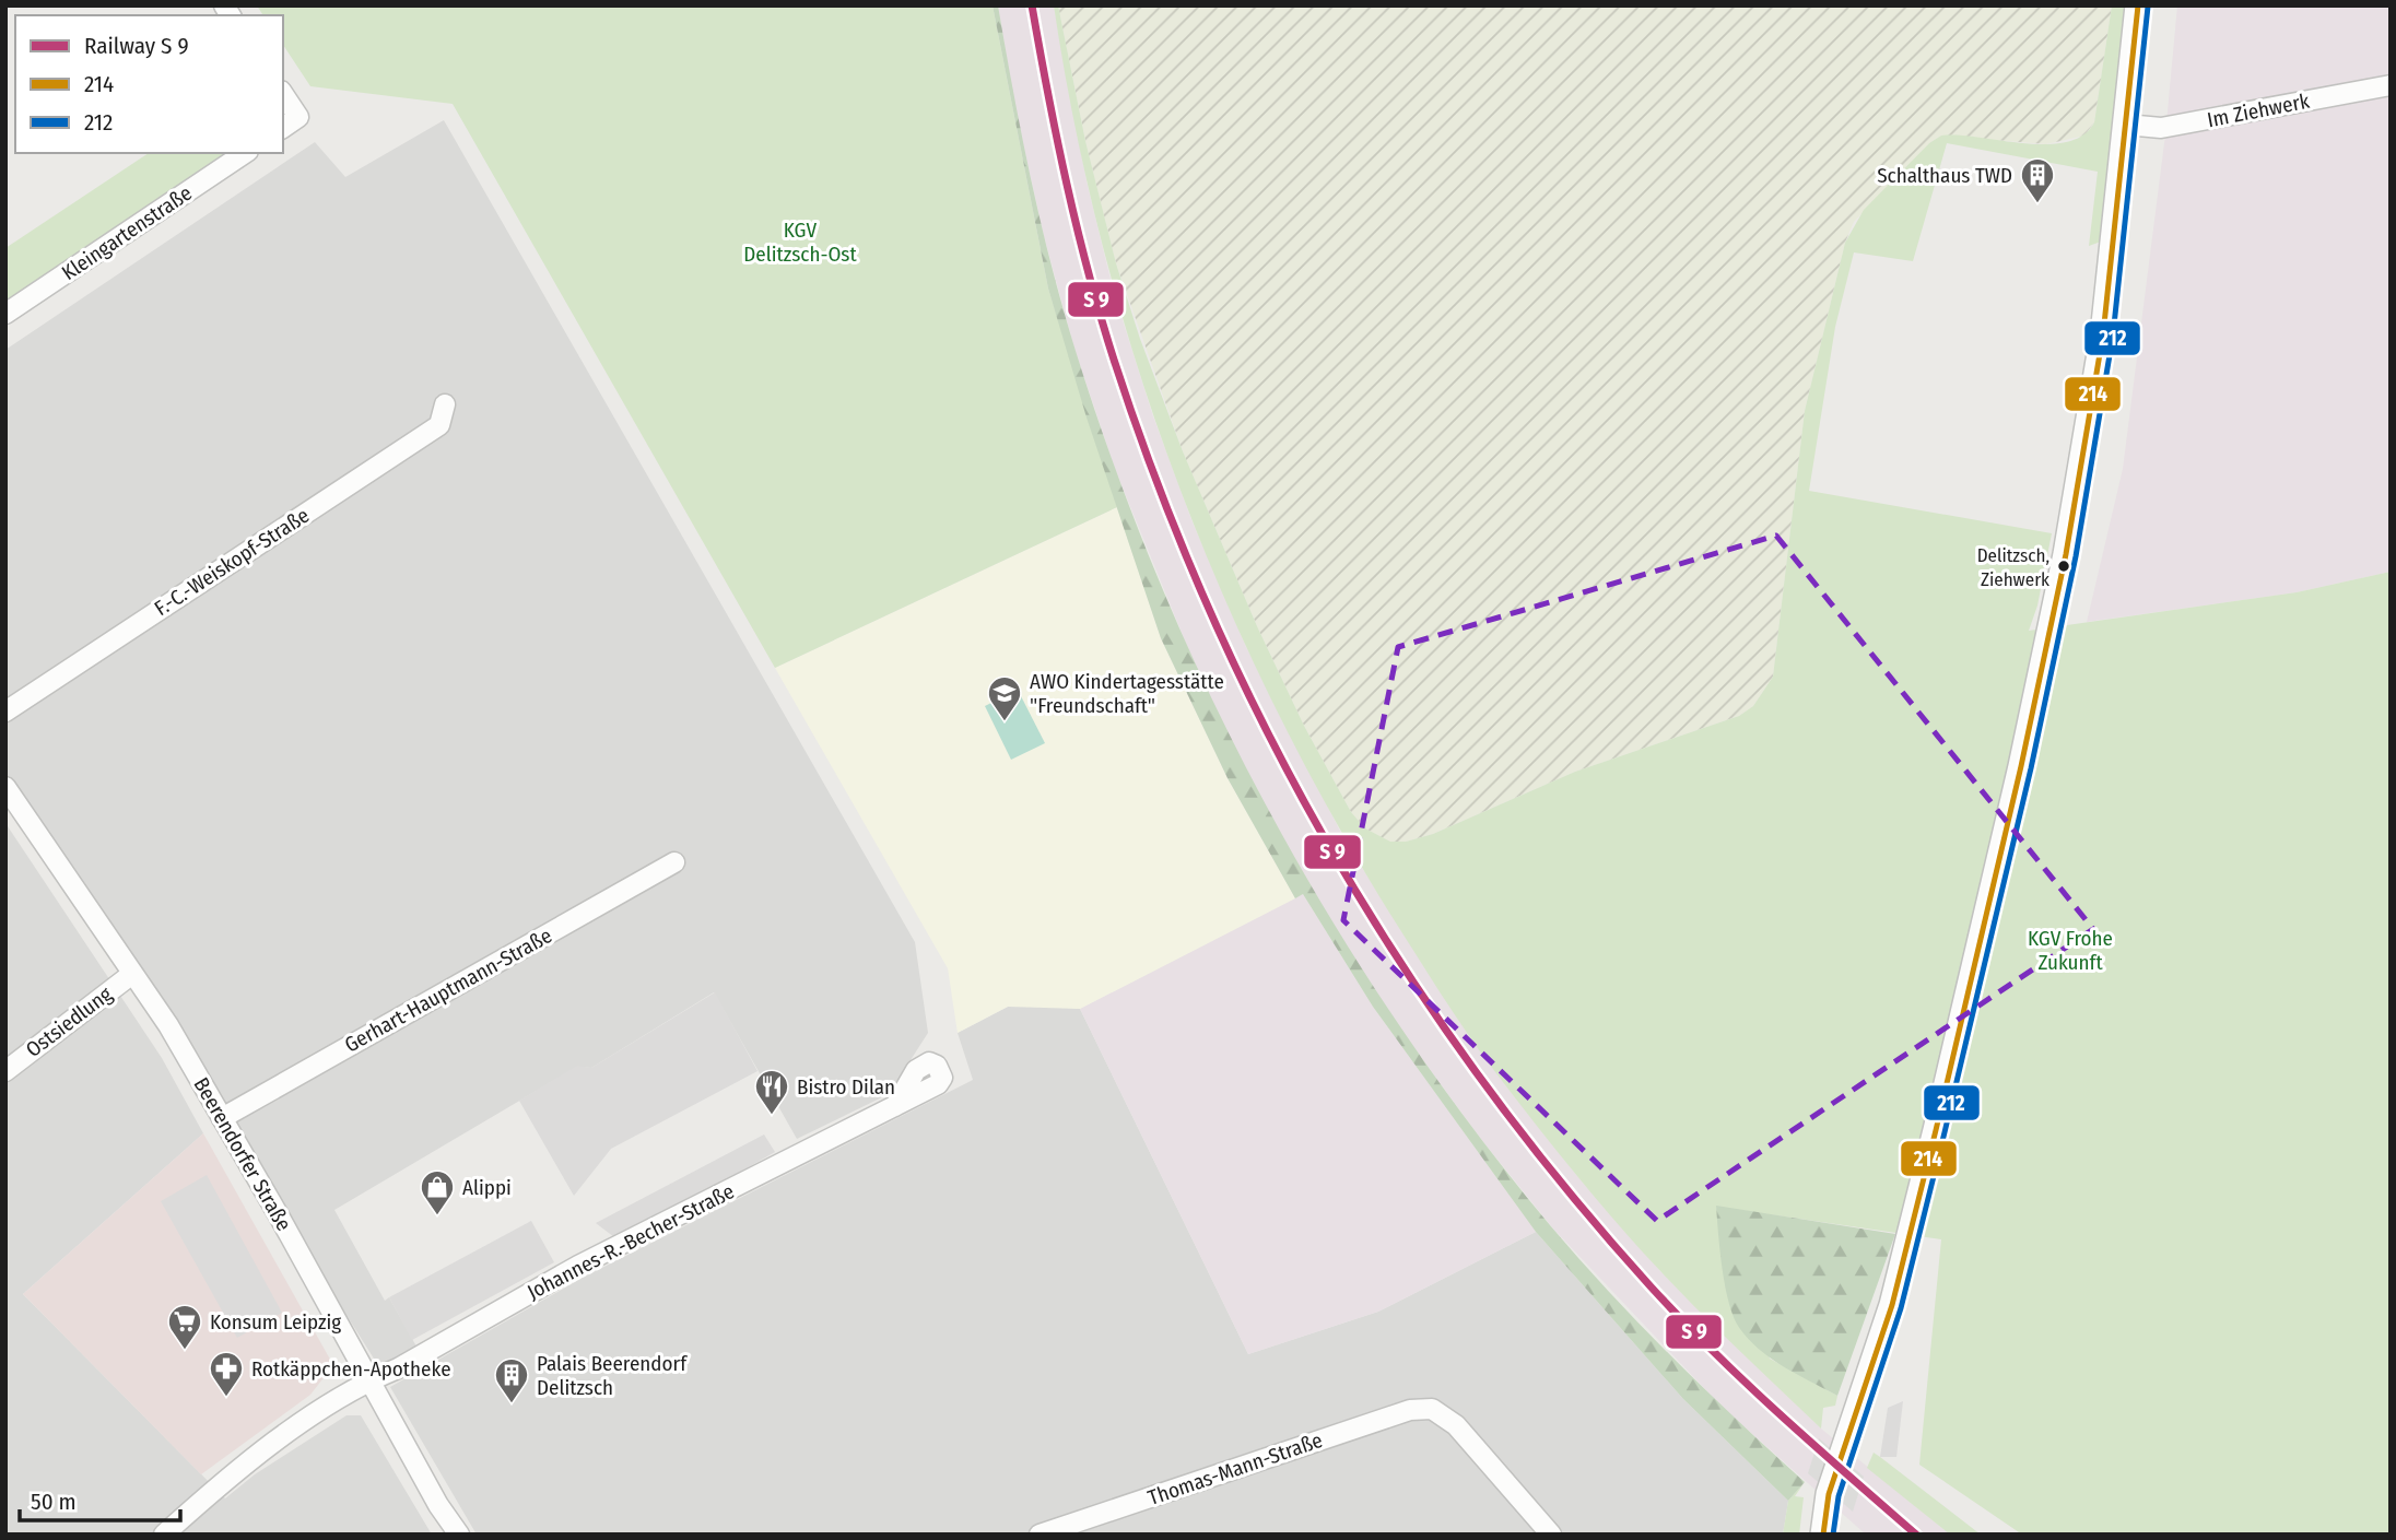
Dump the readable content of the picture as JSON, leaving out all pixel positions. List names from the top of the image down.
{
  "streets": {
    "street": [
      "Im Ziehwerk",
      "Kleingartenstraße",
      "F.-C.-Weiskopf-Straße",
      "Gerhart-Hauptmann-Straße",
      "Ostsiedlung",
      "Beerendorfer Straße",
      "Johannes-R.-Becher-Straße",
      "Thomas-Mann-Straße"
    ]
  },
  "crossings": [
    ["Gerhart-Hauptmann-Straße", "Beerendorfer Straße"],
    ["Ostsiedlung", "Beerendorfer Straße"],
    ["Beerendorfer Straße", "Johannes-R.-Becher-Straße"]
  ],
  "parks": ["KGV Delitzsch-Ost", "KGV Frohe Zukunft"],
  "places": {
    "building": ["Schalthaus TWD", "Palais Beerendorf Delitzsch"],
    "other": ["Delitzsch, Ziehwerk"],
    "school or university": ["AWO Kindertagesstätte \"Freundschaft\""],
    "restaurant": ["Bistro Dilan"],
    "shop": ["Alippi"],
    "supermarket": ["Konsum Leipzig"],
    "pharmacy": ["Rotkäppchen-Apotheke"]
  },
  "lines": ["transit line 214", "transit line 212"],
  "legend": ["Railway S 9", "214", "212"],
  "scale_bar": "50 m"
}
